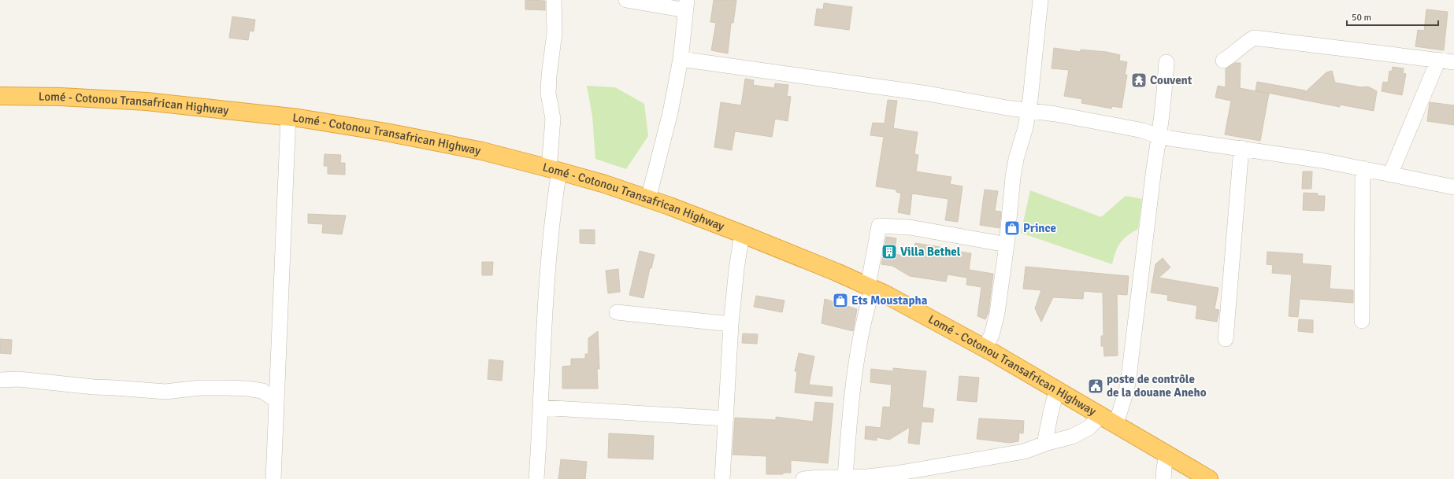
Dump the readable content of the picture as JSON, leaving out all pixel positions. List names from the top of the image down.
{
  "streets": {
    "highway": ["Lomé - Cotonou Transafrican Highway"]
  },
  "places": {
    "temple": ["Couvent"],
    "shop": ["Prince", "Ets Moustapha"],
    "building": ["Villa Bethel"],
    "public building": ["poste de contrôle de la douane Aneho"]
  },
  "scale_bar": "50 m"
}
